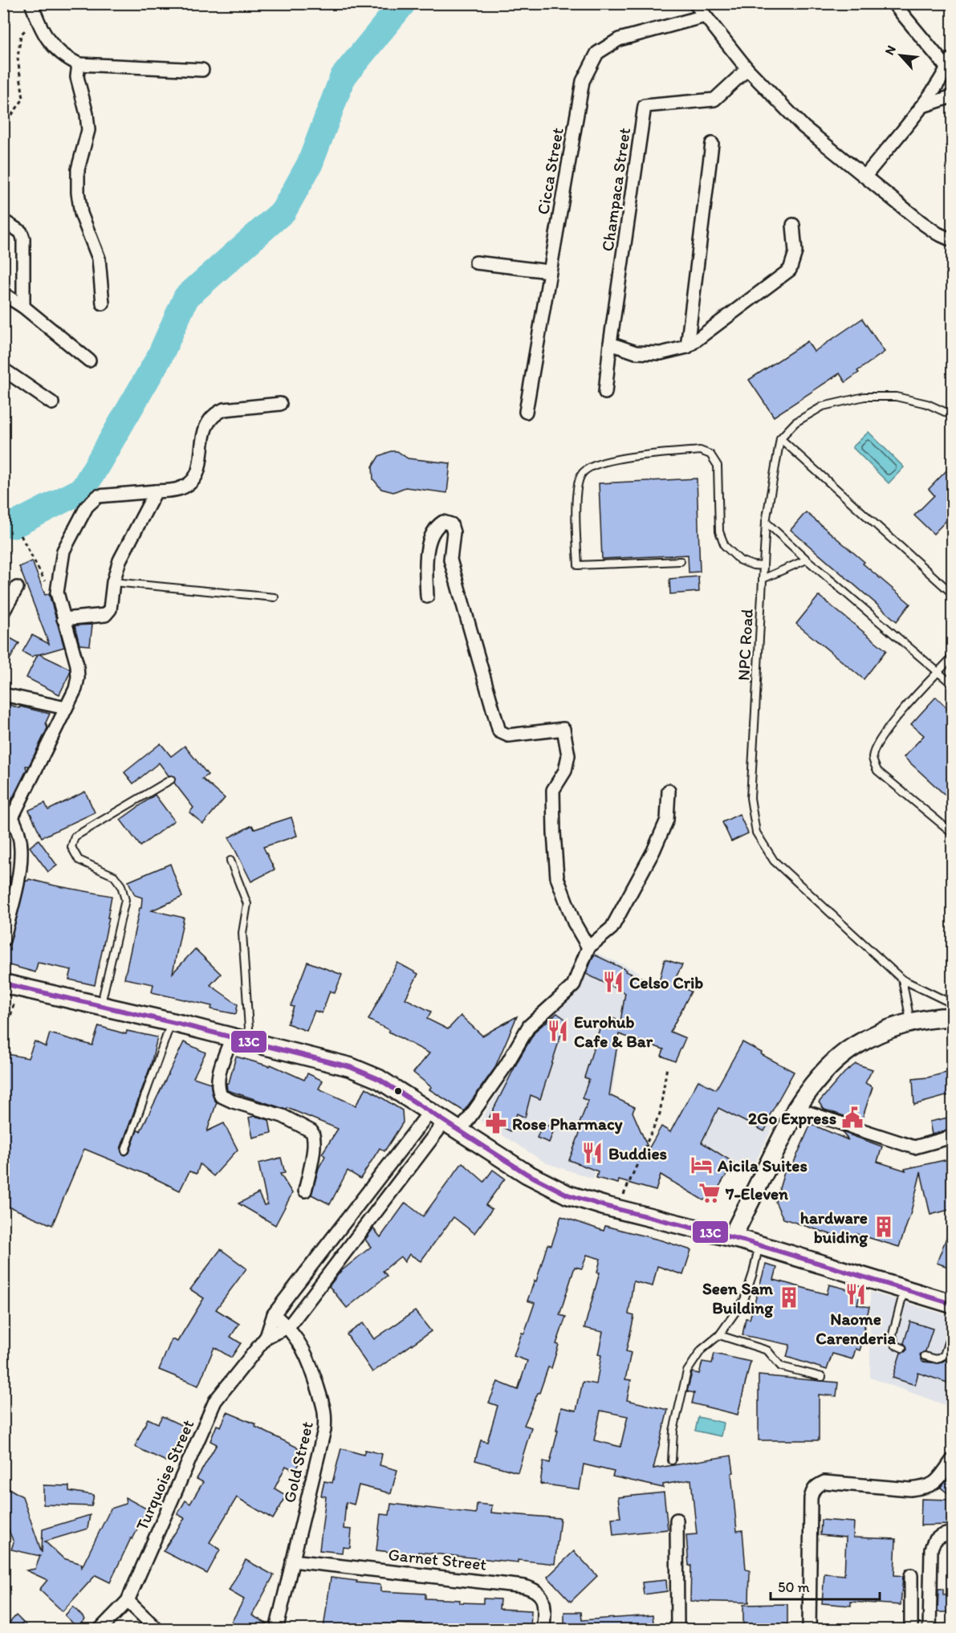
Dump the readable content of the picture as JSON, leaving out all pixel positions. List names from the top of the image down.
{
  "streets": {
    "street": [
      "Cicca Street",
      "Champaca Street",
      "Gold Street",
      "Turquoise Street",
      "Garnet Street"
    ],
    "lane": ["NPC Road"]
  },
  "crossings": [
    ["Gold Street", "Turquoise Street"],
    ["Gold Street", "Garnet Street"]
  ],
  "places": {
    "restaurant": [
      "Celso Crib",
      "Eurohub Cafe & Bar",
      "Buddies",
      "Naome Carenderia"
    ],
    "public building": ["2Go Express"],
    "pharmacy": ["Rose Pharmacy"],
    "hotel": ["Aicila Suites"],
    "supermarket": ["7-Eleven"],
    "building": ["hardware buiding", "Seen Sam Building"]
  },
  "lines": ["transit line 13C"],
  "scale_bar": "50 m",
  "north": "top left"
}
